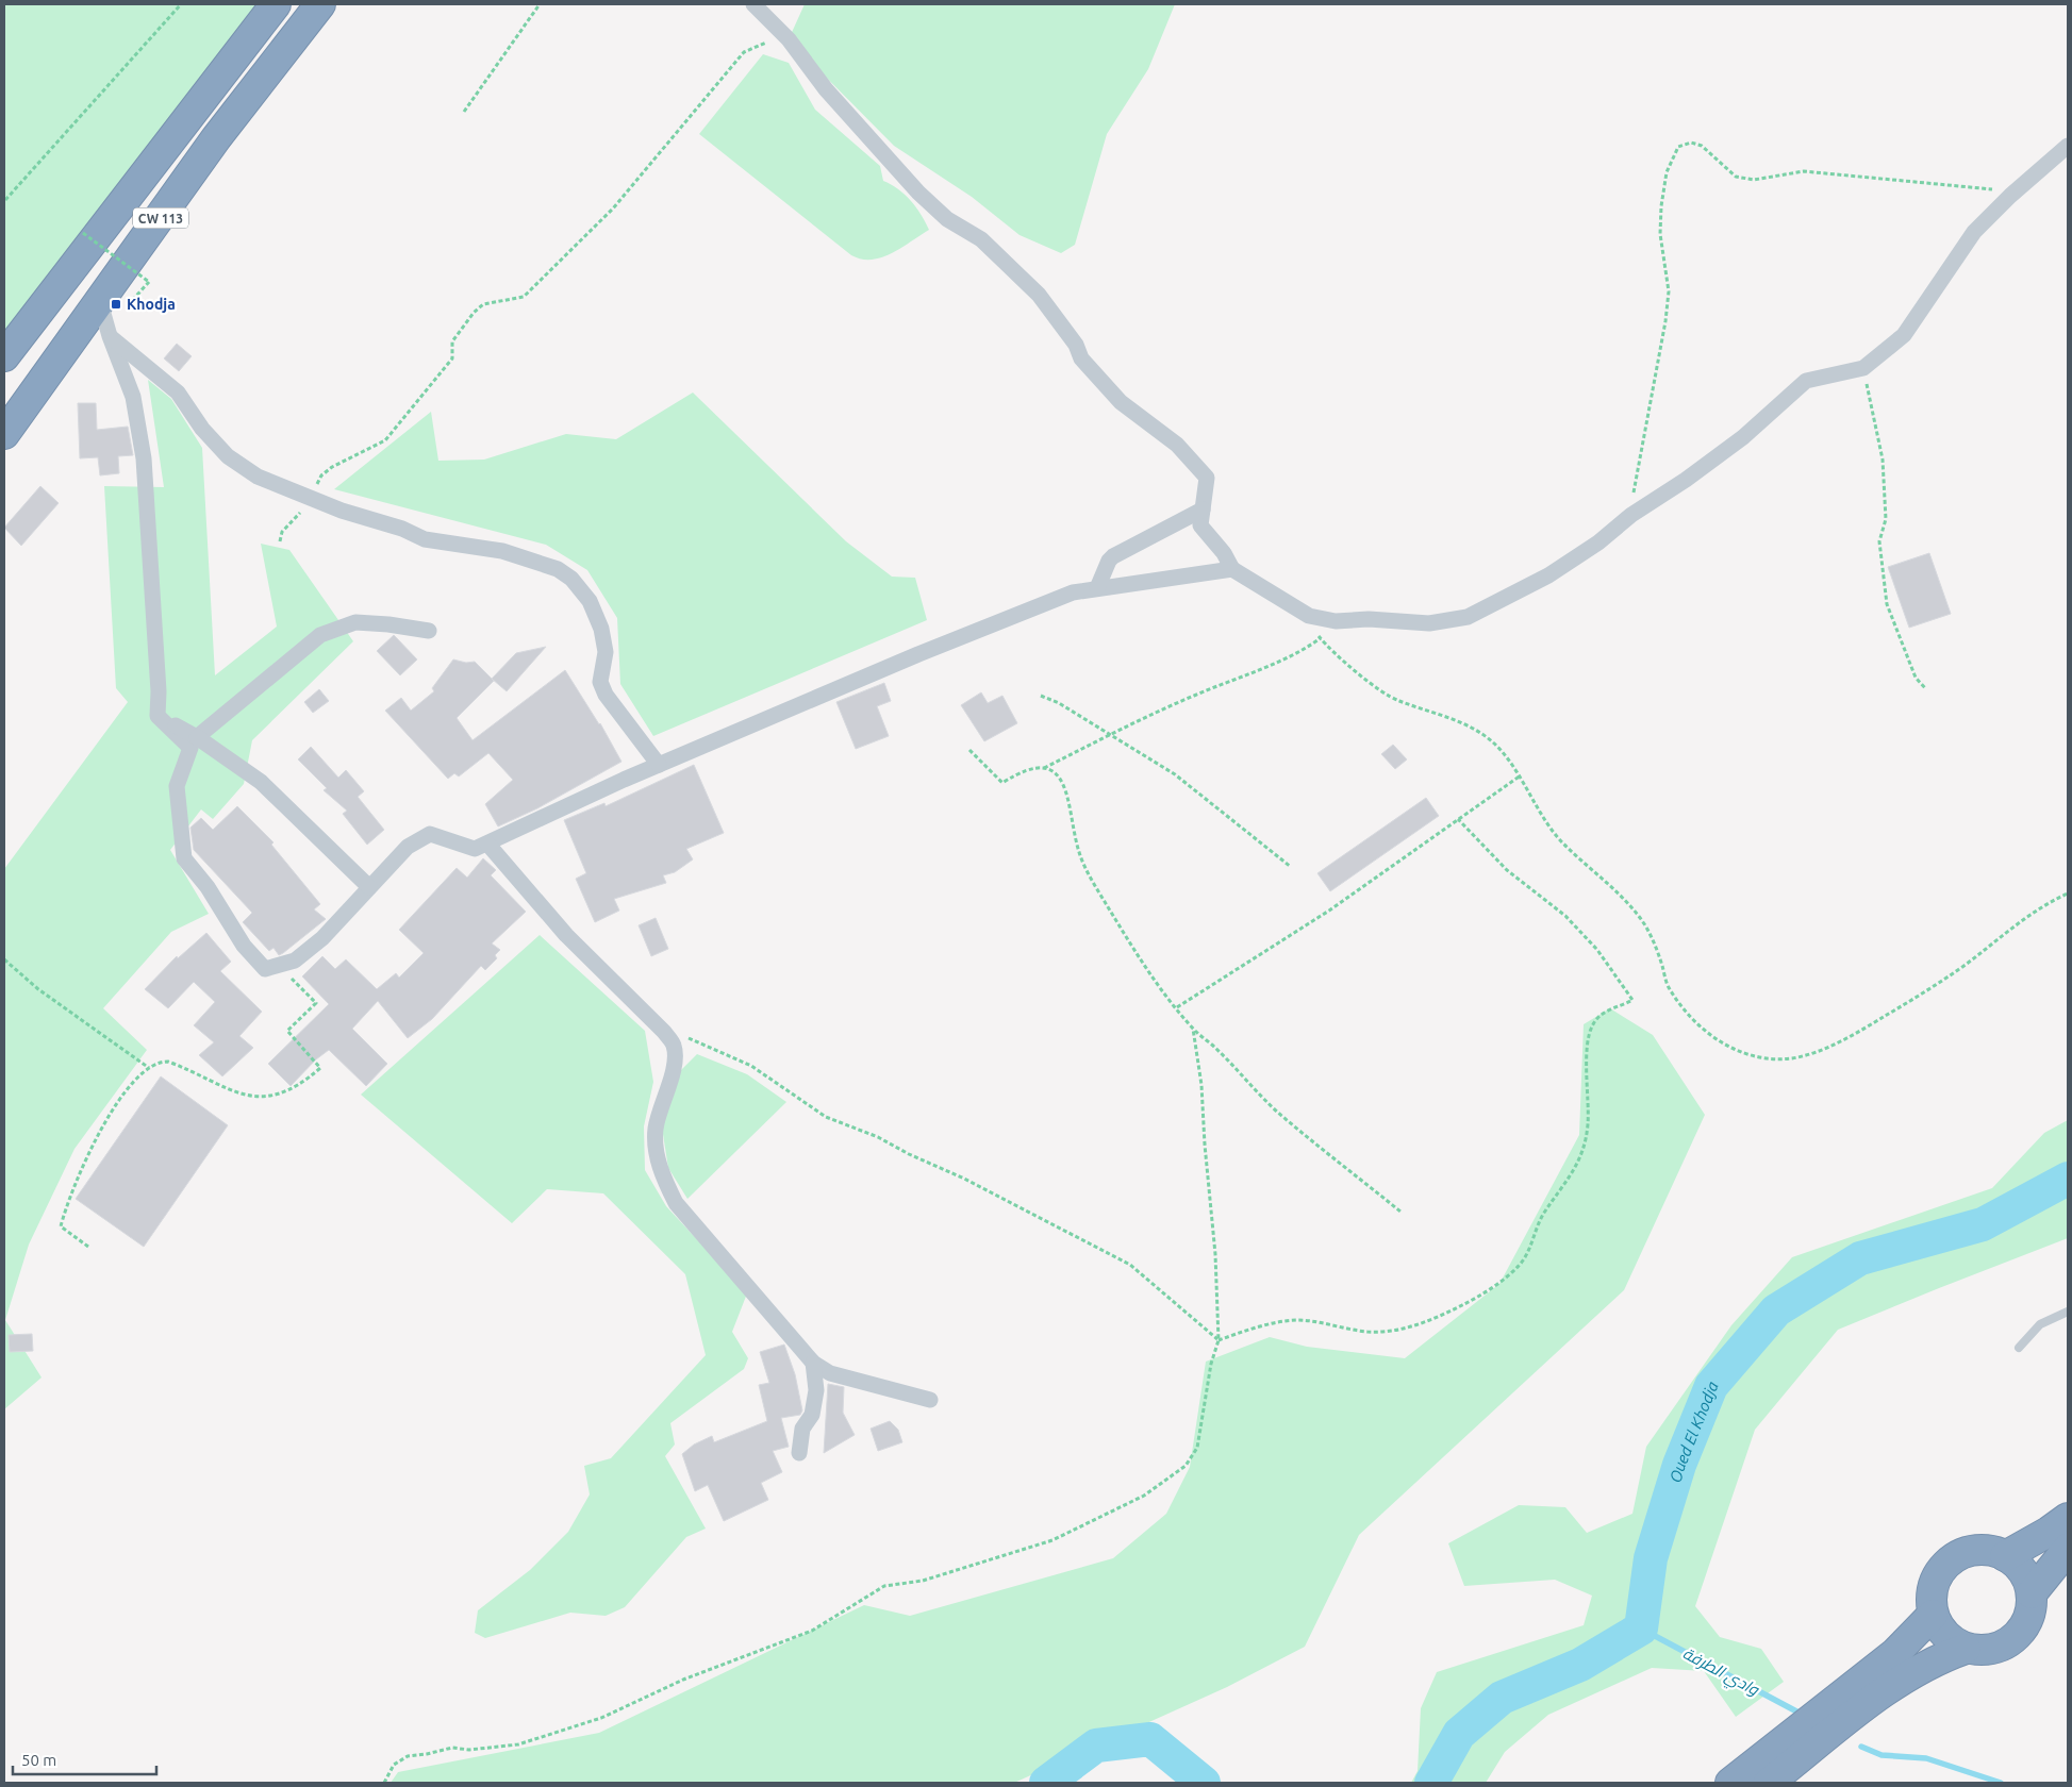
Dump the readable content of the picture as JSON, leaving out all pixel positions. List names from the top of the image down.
{
  "streets": {
    "highway": ["CW 113"]
  },
  "water": ["Oued El Khodja", "وادي الطرفة"],
  "places": {
    "transit": ["Khodja"]
  },
  "scale_bar": "50 m"
}
